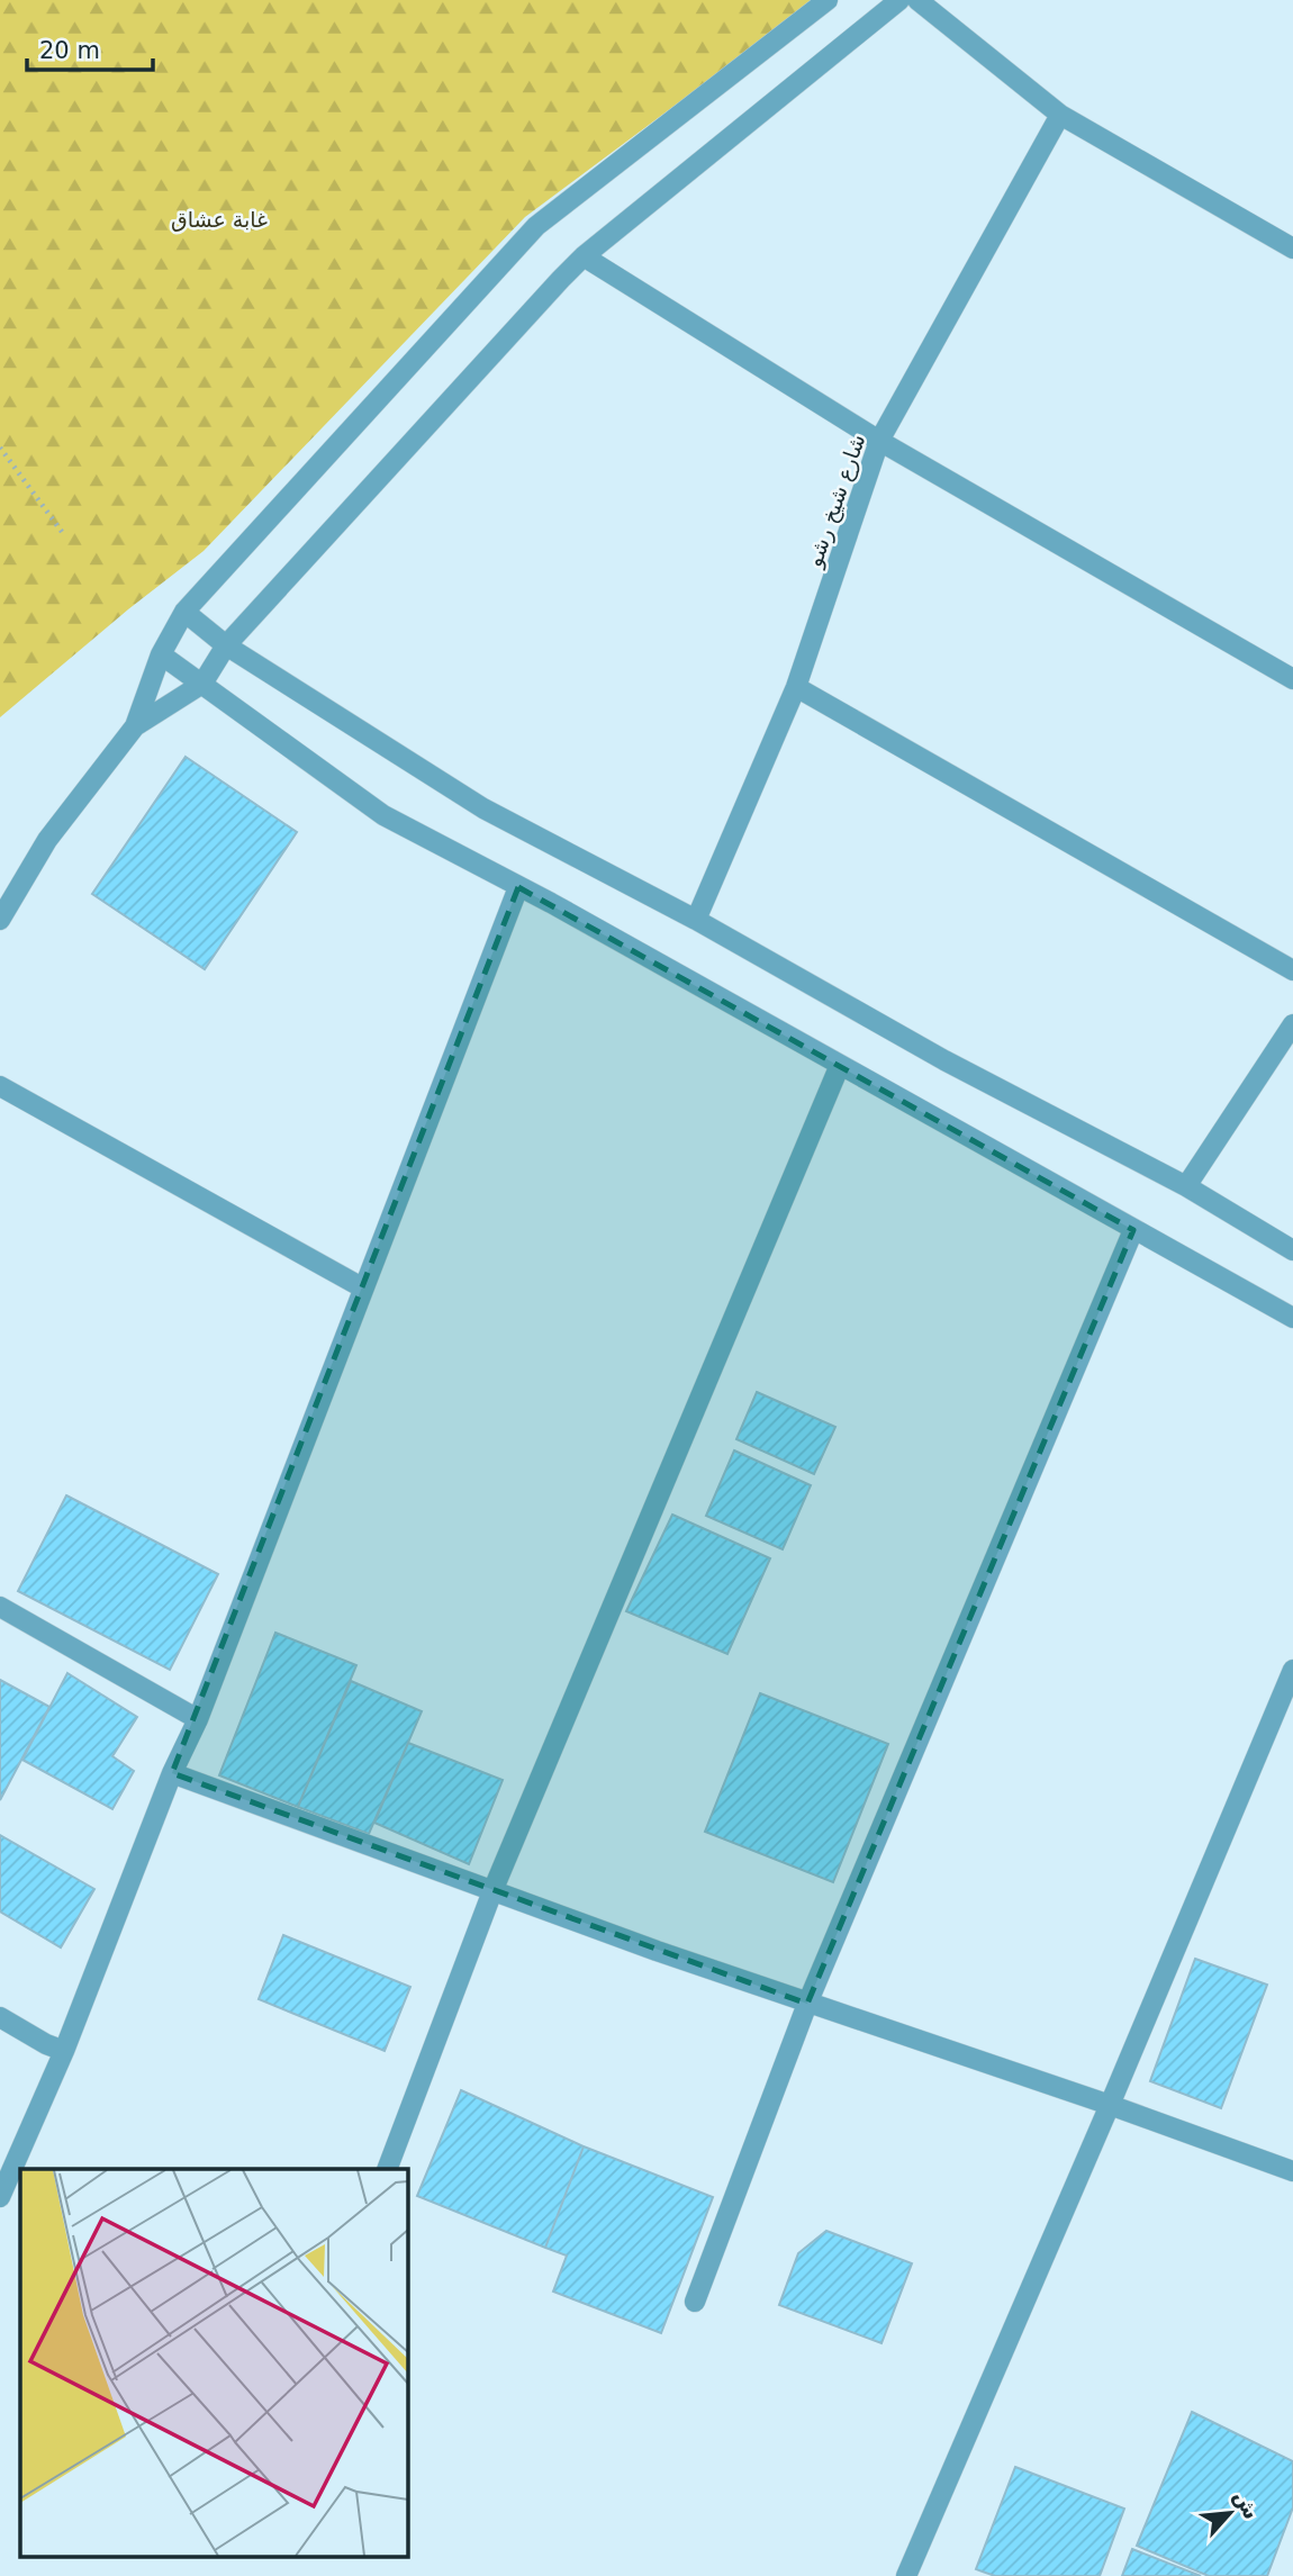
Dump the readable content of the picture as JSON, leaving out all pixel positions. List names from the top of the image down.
{
  "streets": {
    "street": ["شارع شيخ رشو"]
  },
  "parks": ["غابة عشاق"],
  "scale_bar": "20 m",
  "north": "top right"
}
